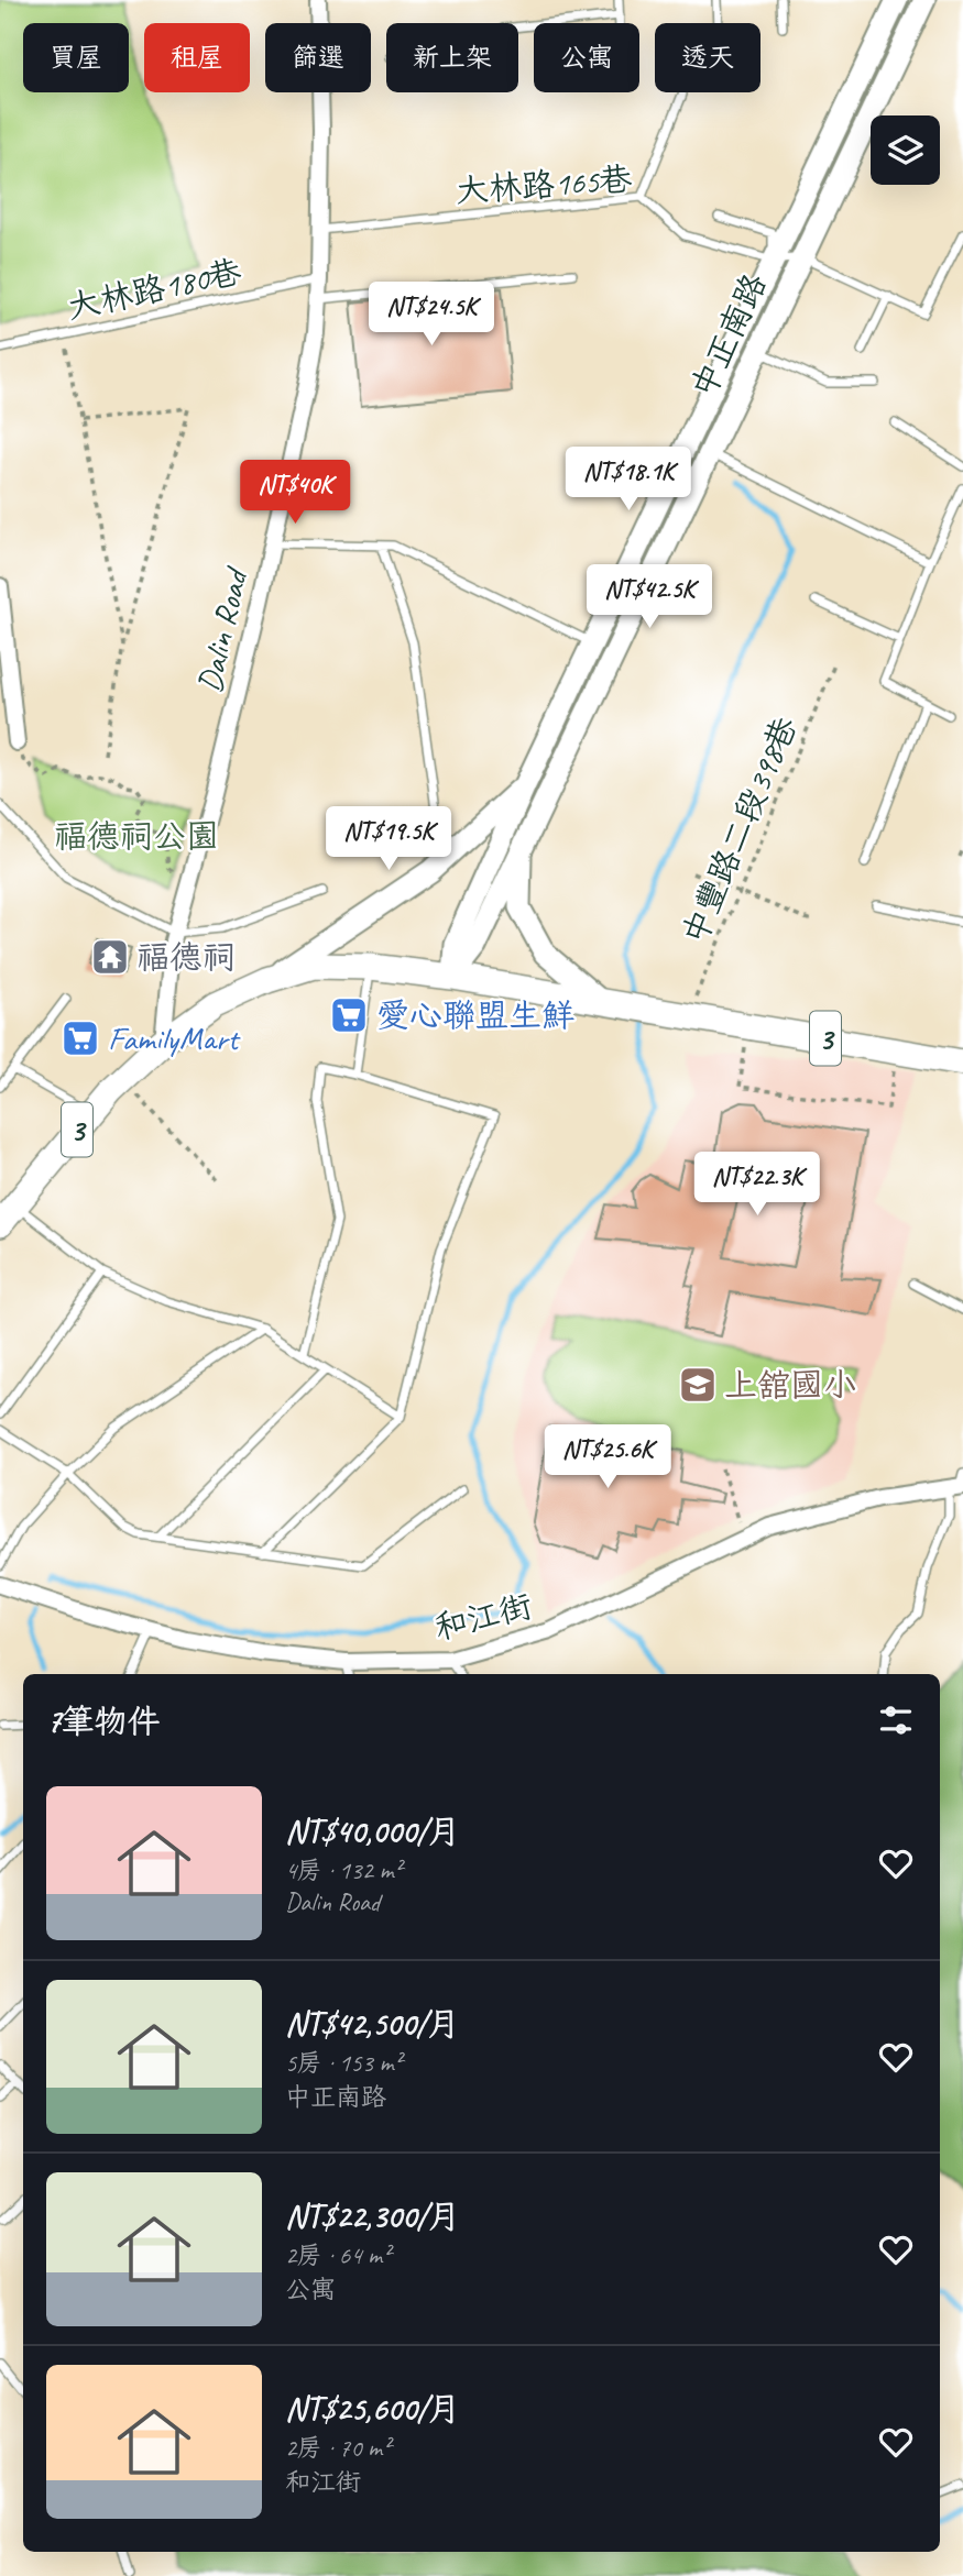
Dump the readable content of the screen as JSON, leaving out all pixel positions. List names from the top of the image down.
{
  "streets": {
    "main road": ["3"],
    "street": ["中正南路", "Dalin Road", "和江街"],
    "lane": ["大林路165巷", "大林路180巷"],
    "path": ["中豐路二段398巷"]
  },
  "crossings": [
    ["大林路165巷", "中正南路"],
    ["大林路165巷", "Dalin Road"],
    ["大林路180巷", "Dalin Road"],
    ["中正南路", "3"],
    ["Dalin Road", "3"],
    ["中豐路二段398巷", "3"]
  ],
  "parks": ["福德祠公園"],
  "places": {
    "temple": ["福德祠"],
    "supermarket": ["愛心聯盟生鮮", "FamilyMart"],
    "school or university": ["上舘國小"]
  },
  "page": {
    "chip": [
      "買屋",
      "租屋",
      "篩選",
      "新上架",
      "公寓",
      "透天"
    ],
    "price": [
      "NT$24.5K",
      "NT$18.1K",
      "NT$40K",
      "NT$42.5K",
      "NT$19.5K",
      "NT$22.3K",
      "NT$25.6K"
    ],
    "heading": "7筆物件",
    "list": [
      {
        "name": "NT$40,000/月",
        "note": "4房 · 132 m² · Dalin Road"
      },
      {
        "name": "NT$42,500/月",
        "note": "5房 · 153 m² · 中正南路"
      },
      {
        "name": "NT$22,300/月",
        "note": "2房 · 64 m² · 公寓"
      },
      {
        "name": "NT$25,600/月",
        "note": "2房 · 70 m² · 和江街"
      }
    ]
  }
}
